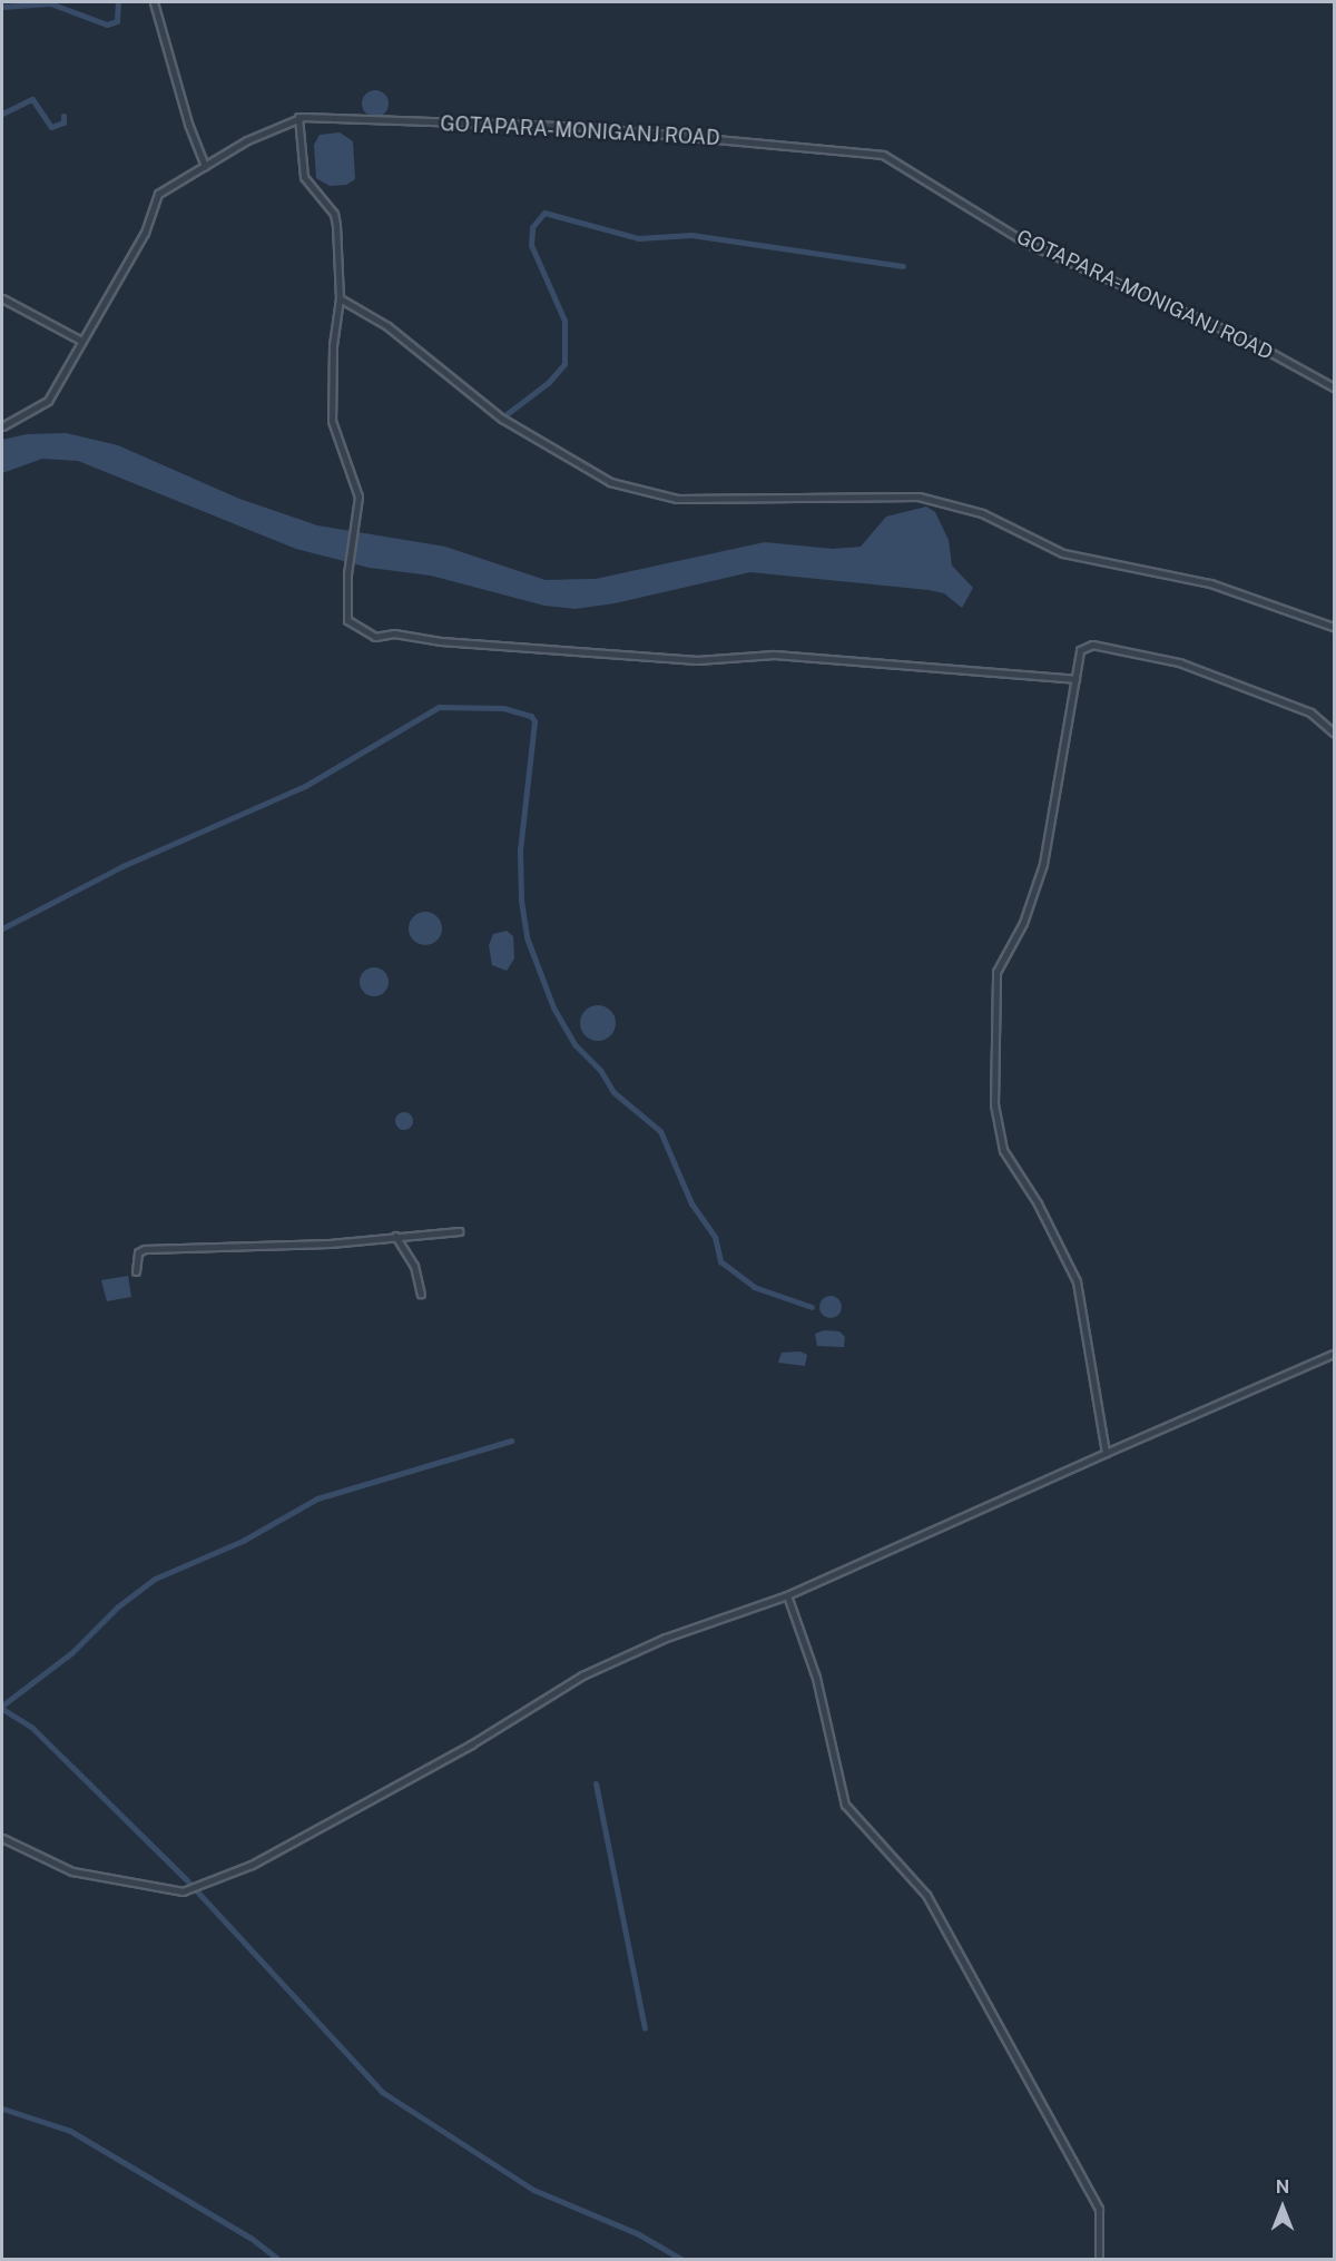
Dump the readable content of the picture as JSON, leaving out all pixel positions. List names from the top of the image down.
{
  "streets": {
    "street": ["GOTAPARA-MONIGANJ ROAD"]
  },
  "north": "top"
}
